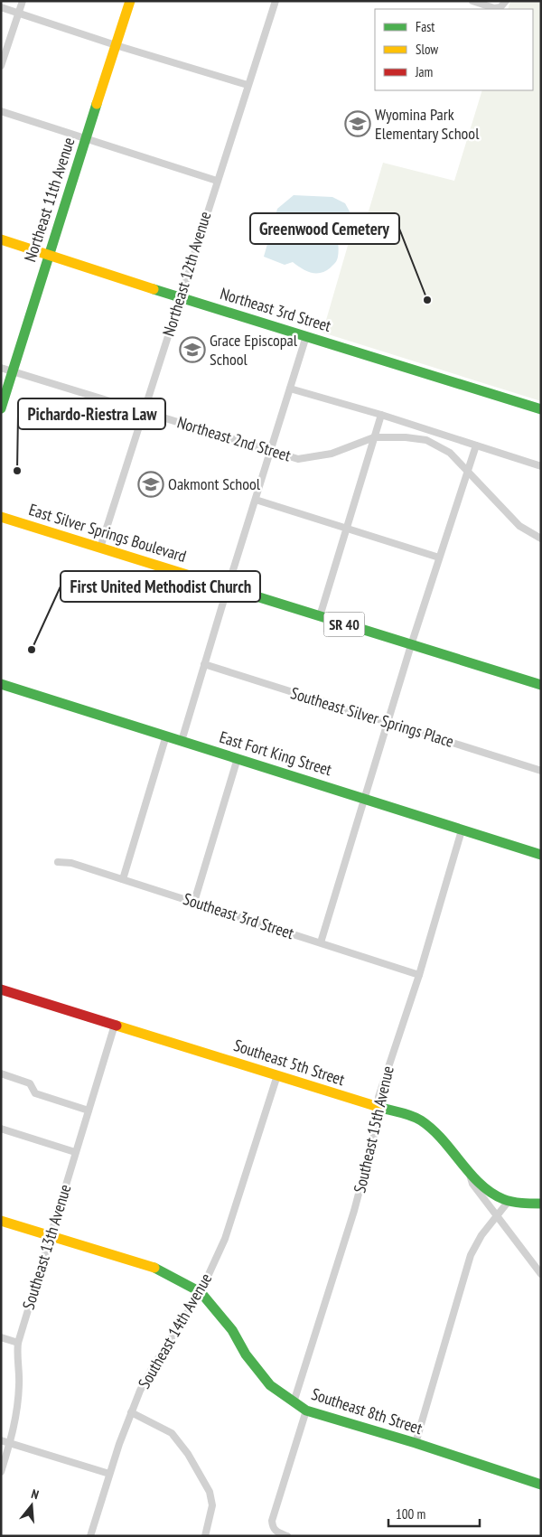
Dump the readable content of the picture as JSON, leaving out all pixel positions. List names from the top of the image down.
{
  "streets": {
    "street": [
      "Northeast 11th Avenue",
      "Northeast 12th Avenue",
      "Northeast 3rd Street",
      "Northeast 2nd Street",
      "East Silver Springs Boulevard",
      "SR 40",
      "Southeast Silver Springs Place",
      "East Fort King Street",
      "Southeast 3rd Street",
      "Southeast 5th Street",
      "Southeast 15th Avenue",
      "Southeast 13th Avenue",
      "Southeast 14th Avenue",
      "Southeast 8th Street"
    ]
  },
  "crossings": [
    ["Northeast 11th Avenue", "Northeast 3rd Street"],
    ["Northeast 11th Avenue", "Northeast 2nd Street"],
    ["Northeast 12th Avenue", "Northeast 3rd Street"],
    ["Northeast 12th Avenue", "Northeast 2nd Street"],
    ["Northeast 12th Avenue", "East Silver Springs Boulevard"],
    ["East Fort King Street", "Southeast 15th Avenue"],
    ["Southeast 3rd Street", "Southeast 15th Avenue"],
    ["Southeast 5th Street", "Southeast 15th Avenue"],
    ["Southeast 5th Street", "Southeast 13th Avenue"],
    ["Southeast 5th Street", "Southeast 14th Avenue"],
    ["Southeast 15th Avenue", "Southeast 8th Street"],
    ["Southeast 13th Avenue", "Southeast 8th Street"],
    ["Southeast 14th Avenue", "Southeast 8th Street"]
  ],
  "places": {
    "school or university": ["Wyomina Park Elementary School", "Grace Episcopal School", "Oakmont School"],
    "other": ["Greenwood Cemetery", "Pichardo-Riestra Law", "First United Methodist Church"]
  },
  "legend": ["Fast", "Slow", "Jam"],
  "scale_bar": "100 m",
  "north": "top"
}
